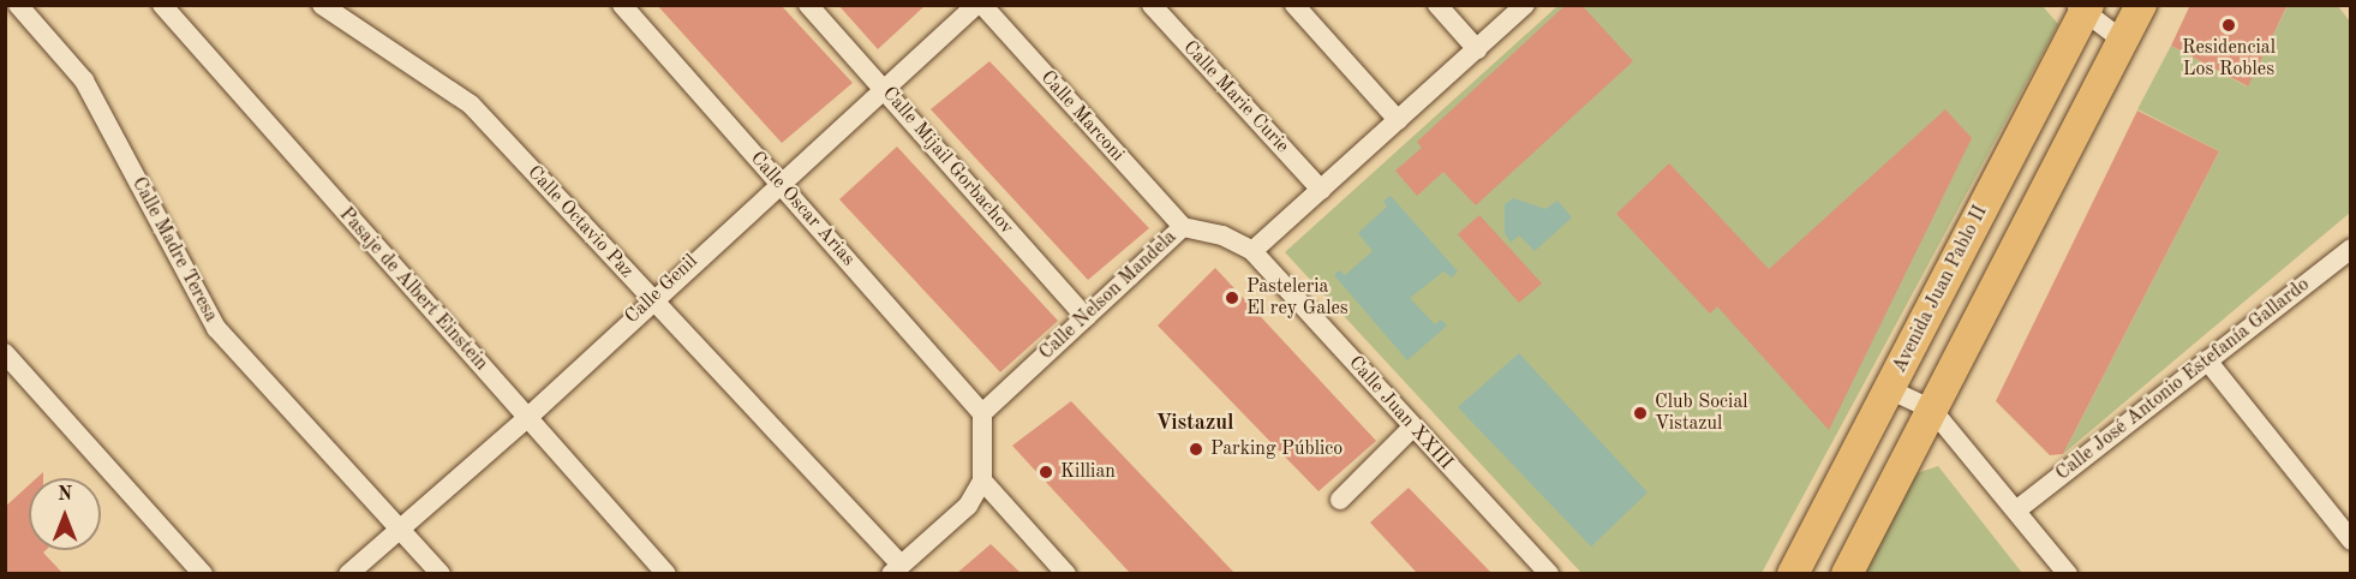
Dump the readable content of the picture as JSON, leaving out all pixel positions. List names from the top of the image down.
{
  "streets": {
    "main road": ["Avenida Juan Pablo II"],
    "street": [
      "Calle Marie Curie",
      "Calle Marconi",
      "Calle Mijail Gorbachov",
      "Calle Oscar Arias",
      "Calle Octavio Paz",
      "Calle Madre Teresa",
      "Pasaje de Albert Einstein",
      "Calle Genil",
      "Calle Nelson Mandela",
      "Calle José Antonio Estefanía Gallardo",
      "Calle Juan XXIII"
    ]
  },
  "crossings": [
    ["Calle Marconi", "Calle Nelson Mandela"],
    ["Calle Mijail Gorbachov", "Calle Genil"],
    ["Calle Mijail Gorbachov", "Calle Nelson Mandela"],
    ["Calle Oscar Arias", "Calle Genil"],
    ["Calle Oscar Arias", "Calle Nelson Mandela"],
    ["Calle Octavio Paz", "Calle Genil"],
    ["Calle Madre Teresa", "Calle Genil"],
    ["Pasaje de Albert Einstein", "Calle Genil"],
    ["Calle Nelson Mandela", "Calle Juan XXIII"]
  ],
  "districts": ["Vistazul"],
  "places": [
    "Residencial Los Robles",
    "Pasteleria El rey Gales",
    "Club Social Vistazul",
    "Parking Público",
    "Killian"
  ],
  "north": "top"
}
